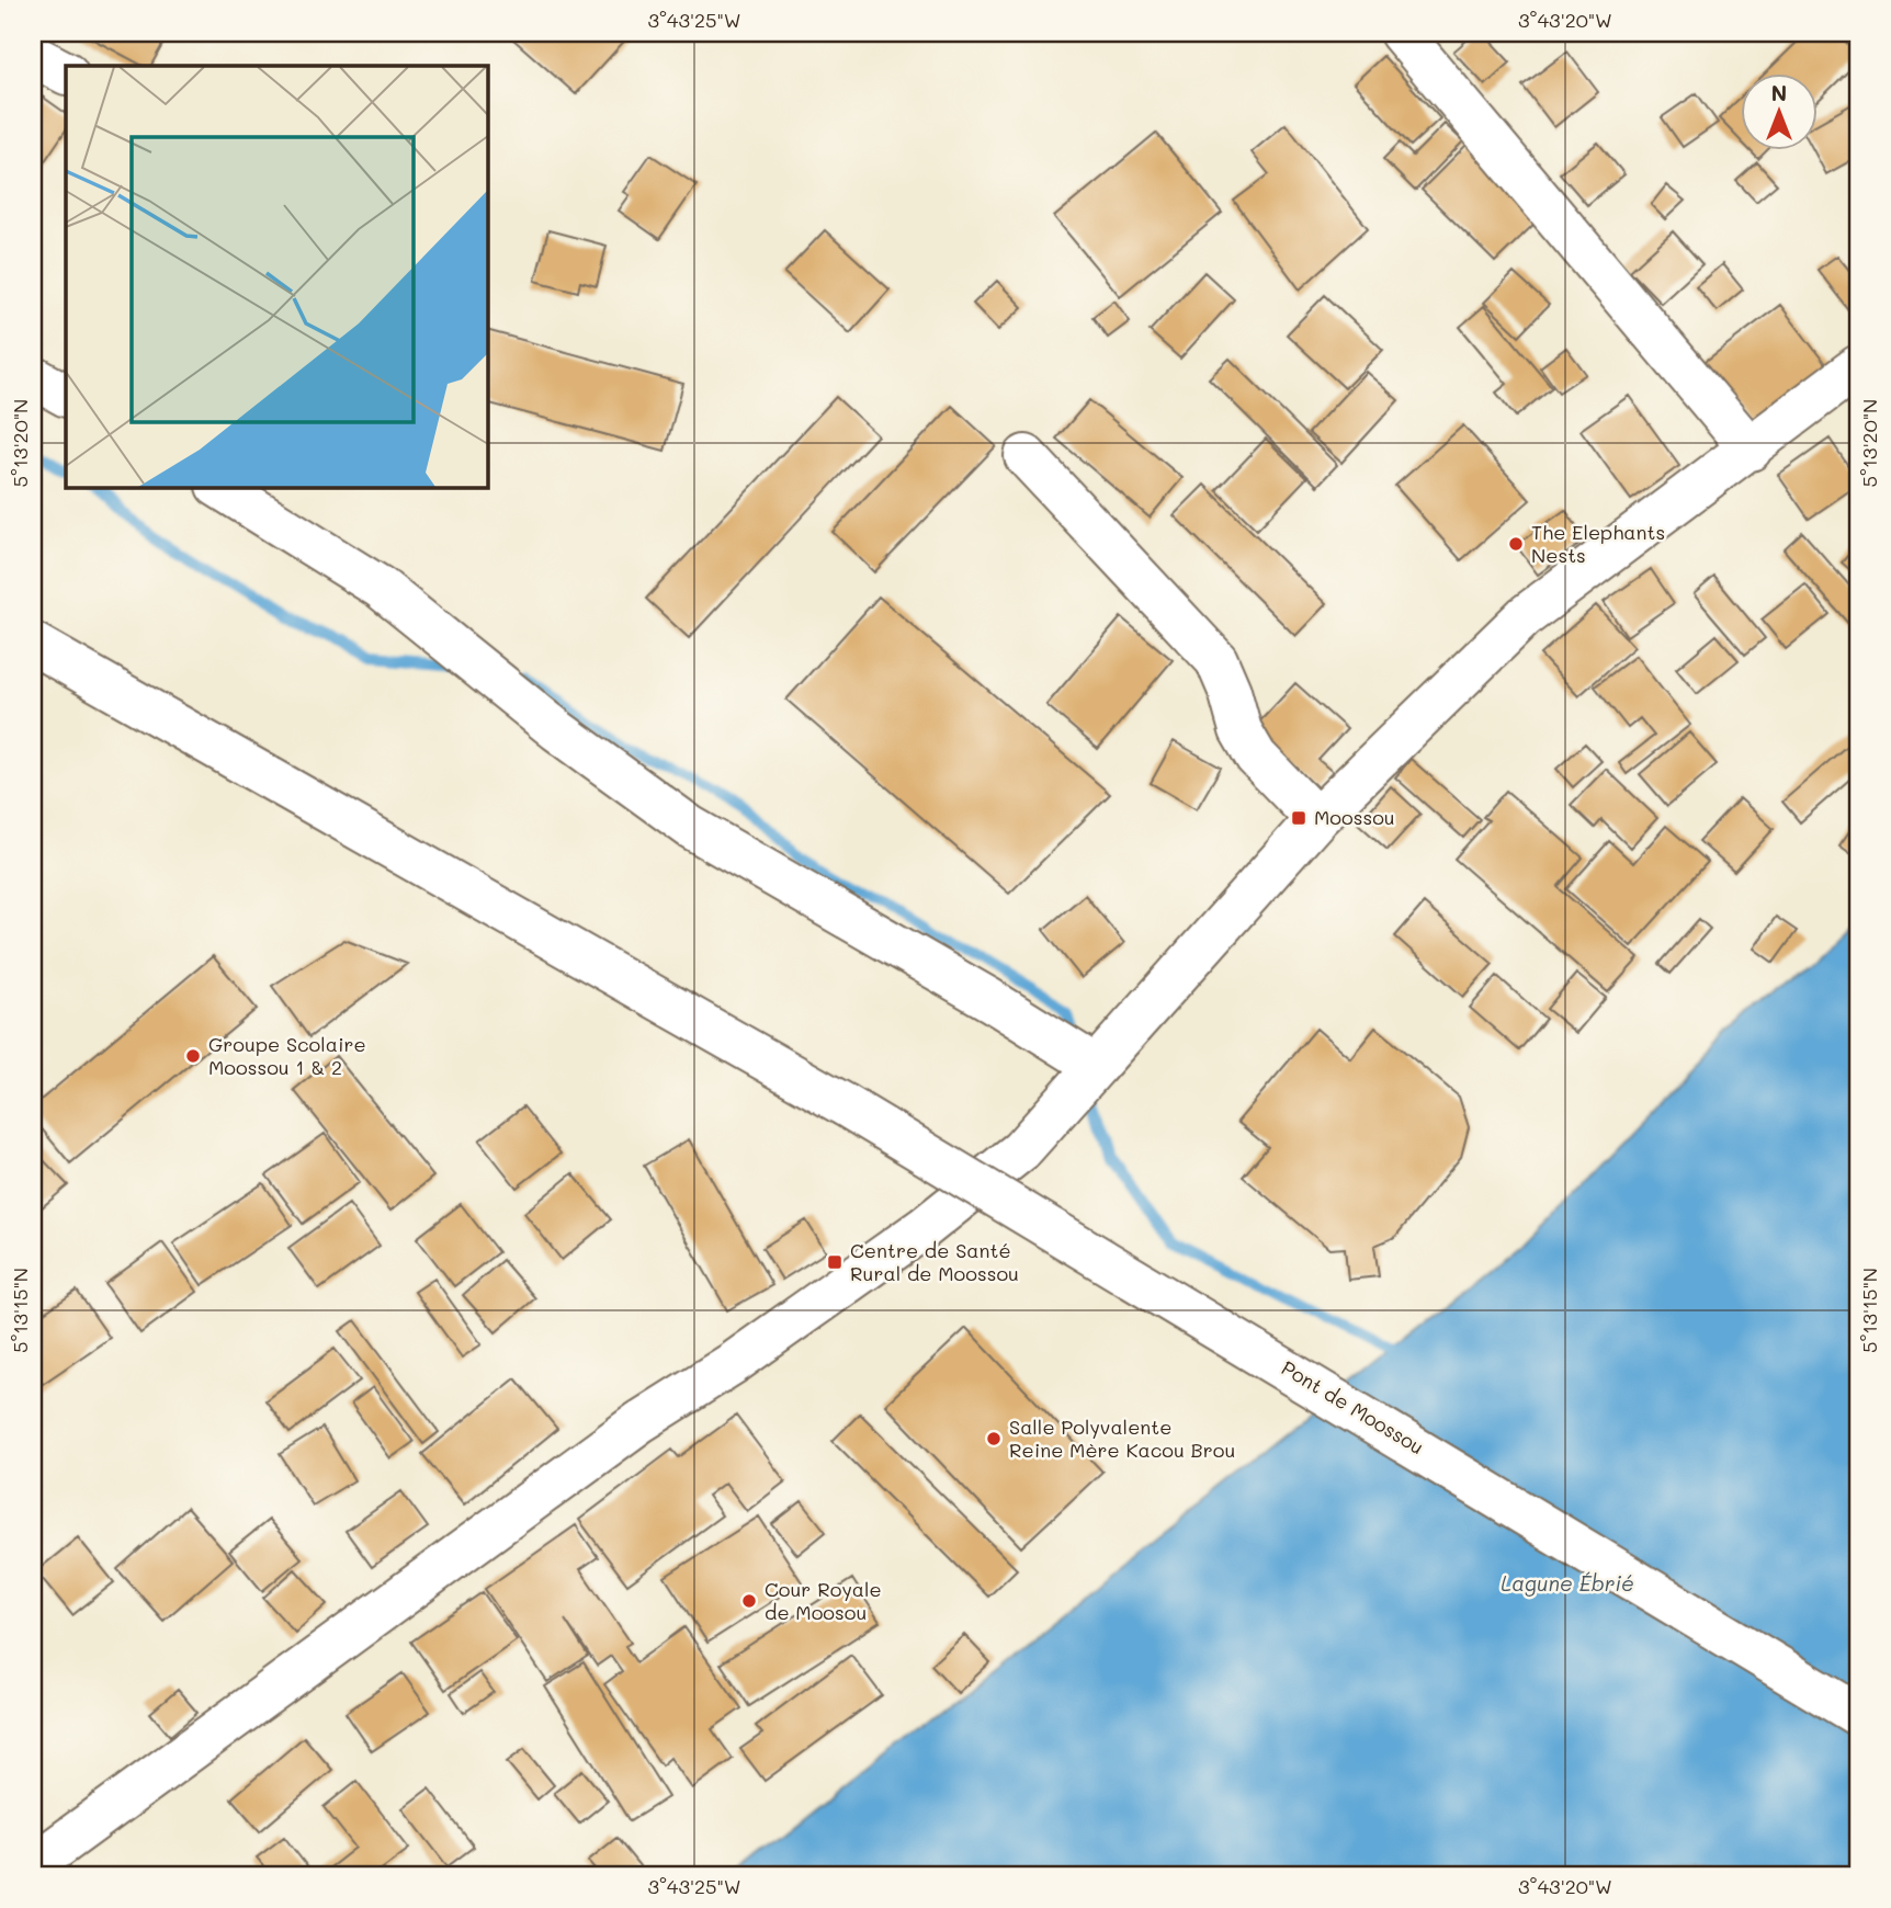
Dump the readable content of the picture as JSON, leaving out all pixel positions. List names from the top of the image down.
{
  "streets": {
    "main road": ["Pont de Moossou"]
  },
  "water": ["Lagune Ébrié"],
  "places": {
    "other": [
      "The Elephants Nests",
      "Groupe Scolaire Moossou 1 & 2",
      "Salle Polyvalente Reine Mère Kacou Brou",
      "Cour Royale de Moosou"
    ],
    "transit": ["Moossou", "Centre de Santé Rural de Moossou"]
  },
  "north": "top",
  "coordinates": [
    "3°43'25\"W",
    "3°43'20\"W",
    "5°13'20\"N",
    "5°13'15\"N"
  ]
}
